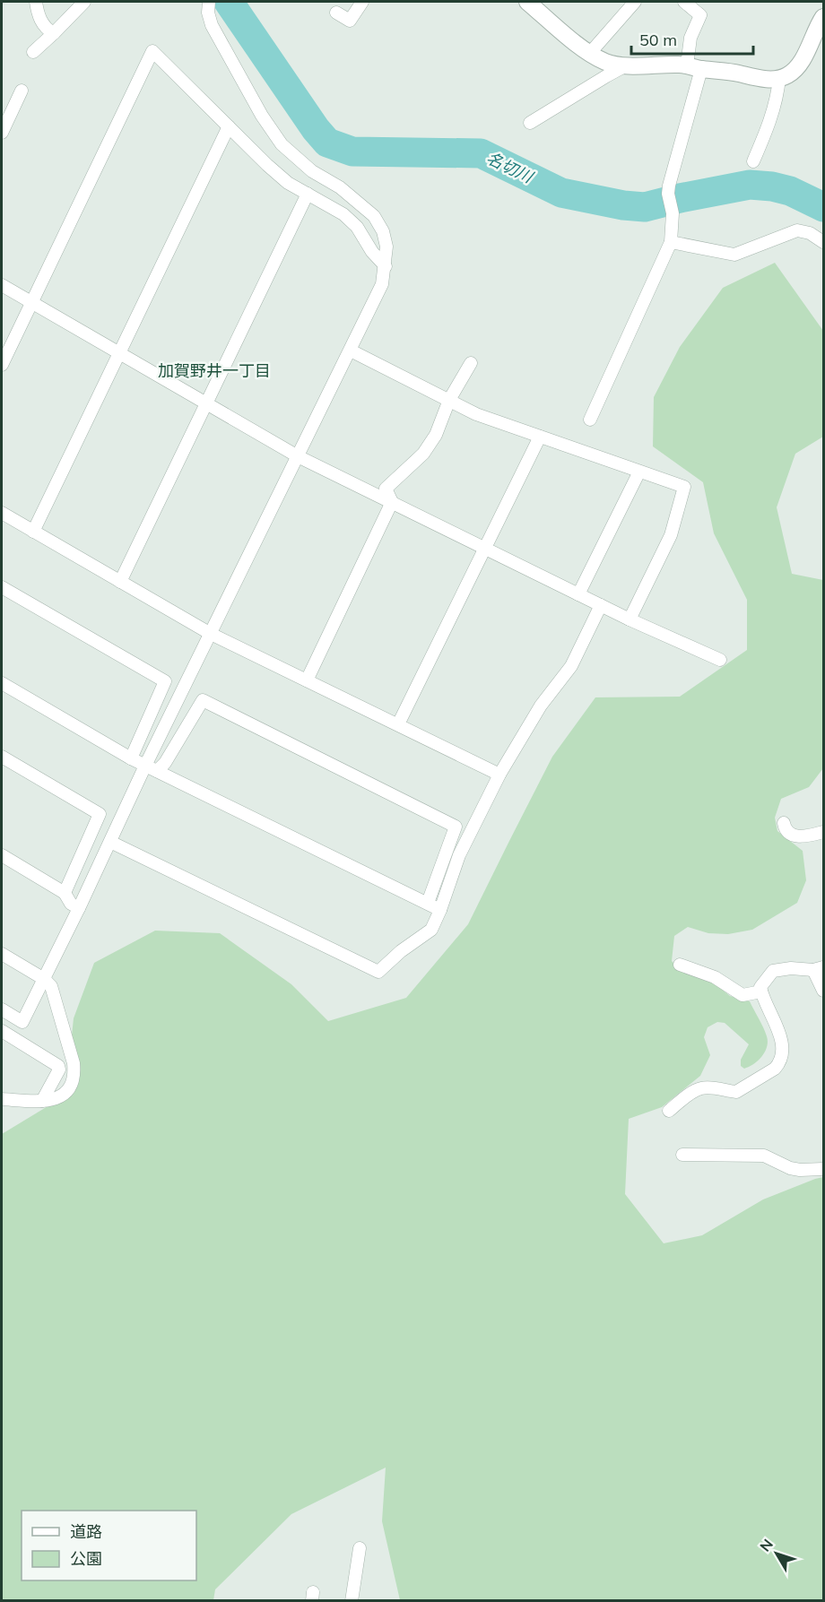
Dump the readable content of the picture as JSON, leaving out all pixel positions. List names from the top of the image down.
{
  "districts": ["加賀野井一丁目"],
  "water": ["名切川"],
  "legend": ["道路", "公園"],
  "scale_bar": "50 m",
  "north": "top left"
}
